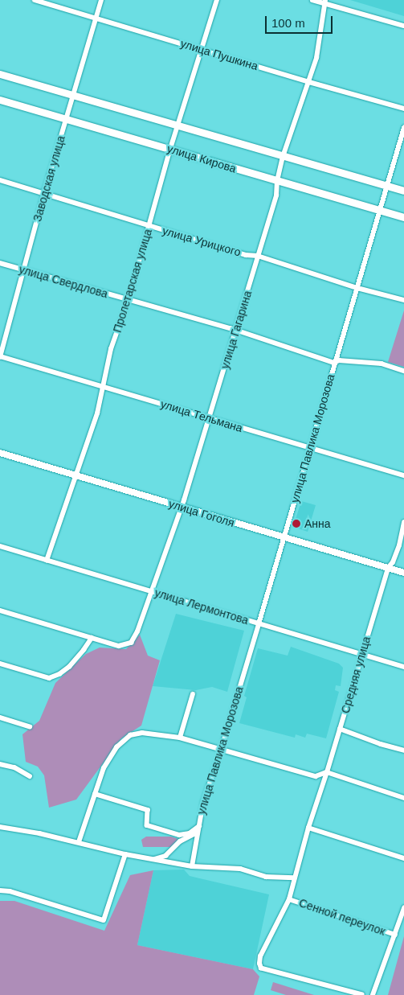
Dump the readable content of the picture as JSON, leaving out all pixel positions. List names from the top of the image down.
{
  "streets": {
    "main road": ["улица Кирова"],
    "street": [
      "улица Пушкина",
      "Заводская улица",
      "улица Урицкого",
      "Пролетарская улица",
      "улица Свердлова",
      "улица Гагарина",
      "улица Тельмана",
      "улица Павлика Морозова",
      "улица Гоголя",
      "улица Лермонтова",
      "Средняя улица",
      "Сенной переулок"
    ]
  },
  "crossings": [
    ["улица Пушкина", "Заводская улица"],
    ["улица Пушкина", "Пролетарская улица"],
    ["улица Пушкина", "улица Гагарина"],
    ["улица Кирова", "Заводская улица"],
    ["улица Кирова", "Пролетарская улица"],
    ["улица Кирова", "улица Гагарина"],
    ["улица Кирова", "улица Павлика Морозова"],
    ["Заводская улица", "улица Урицкого"],
    ["Заводская улица", "улица Свердлова"],
    ["Заводская улица", "улица Тельмана"],
    ["улица Урицкого", "Пролетарская улица"],
    ["улица Урицкого", "улица Гагарина"],
    ["улица Урицкого", "улица Павлика Морозова"],
    ["Пролетарская улица", "улица Свердлова"],
    ["Пролетарская улица", "улица Тельмана"],
    ["Пролетарская улица", "улица Гоголя"],
    ["Пролетарская улица", "улица Лермонтова"],
    ["улица Свердлова", "улица Гагарина"],
    ["улица Свердлова", "улица Павлика Морозова"],
    ["улица Гагарина", "улица Тельмана"],
    ["улица Гагарина", "улица Гоголя"],
    ["улица Гагарина", "улица Лермонтова"],
    ["улица Тельмана", "улица Павлика Морозова"],
    ["улица Павлика Морозова", "улица Гоголя"],
    ["улица Павлика Морозова", "улица Лермонтова"],
    ["улица Гоголя", "Средняя улица"],
    ["улица Лермонтова", "Средняя улица"],
    ["Средняя улица", "Сенной переулок"]
  ],
  "places": ["Анна"],
  "scale_bar": "100 m"
}
